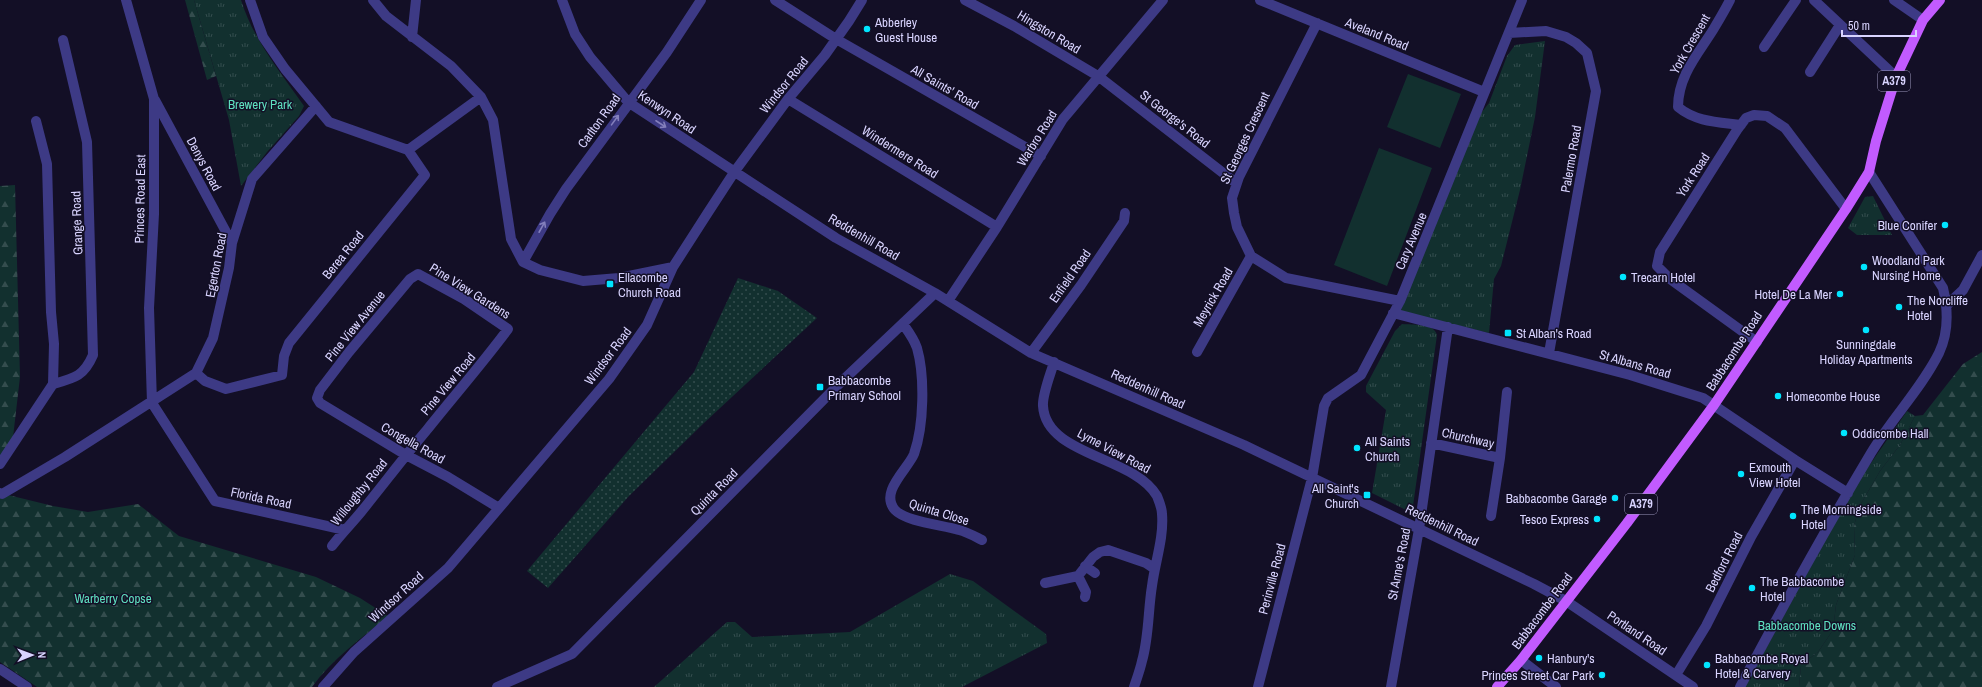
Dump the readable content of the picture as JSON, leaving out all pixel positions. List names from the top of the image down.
{
  "streets": {
    "main road": ["A379", "Babbacombe Road"],
    "street": [
      "Hingston Road",
      "Aveland Road",
      "York Crescent",
      "Windsor Road",
      "All Saints' Road",
      "Kenwyn Road",
      "St George's Road",
      "Carlton Road",
      "Warbro Road",
      "St Georges Crescent",
      "Windermere Road",
      "Palermo Road",
      "Denys Road",
      "York Road",
      "Princes Road East",
      "Grange Road",
      "Reddenhill Road",
      "Cary Avenue",
      "Berea Road",
      "Egerton Road",
      "Enfield Road",
      "Pine View Gardens",
      "Meyrick Road",
      "Pine View Avenue",
      "St Albans Road",
      "Pine View Road",
      "Churchway",
      "Congella Road",
      "Lyme View Road",
      "Willoughby Road",
      "Quinta Road",
      "Florida Road",
      "Quinta Close",
      "Bedford Road",
      "St Anne's Road",
      "Perinville Road",
      "Portland Road"
    ]
  },
  "crossings": [
    ["Hingston Road", "St George's Road"],
    ["Hingston Road", "Warbro Road"],
    ["Aveland Road", "St Georges Crescent"],
    ["Aveland Road", "Cary Avenue"],
    ["York Crescent", "York Road"],
    ["Windsor Road", "All Saints' Road"],
    ["Windsor Road", "Kenwyn Road"],
    ["Windsor Road", "Windermere Road"],
    ["Windsor Road", "Reddenhill Road"],
    ["Windsor Road", "Congella Road"],
    ["All Saints' Road", "Warbro Road"],
    ["Kenwyn Road", "Carlton Road"],
    ["Kenwyn Road", "Reddenhill Road"],
    ["St George's Road", "Warbro Road"],
    ["St George's Road", "St Georges Crescent"],
    ["Warbro Road", "Windermere Road"],
    ["Warbro Road", "Reddenhill Road"],
    ["St Georges Crescent", "Meyrick Road"],
    ["Palermo Road", "Cary Avenue"],
    ["Palermo Road", "St Albans Road"],
    ["Denys Road", "Princes Road East"],
    ["Denys Road", "Egerton Road"],
    ["York Road", "Babbacombe Road"],
    ["Princes Road East", "Egerton Road"],
    ["Princes Road East", "Florida Road"],
    ["Reddenhill Road", "Cary Avenue"],
    ["Reddenhill Road", "Enfield Road"],
    ["Reddenhill Road", "Babbacombe Road"],
    ["Reddenhill Road", "Lyme View Road"],
    ["Reddenhill Road", "Quinta Road"],
    ["Reddenhill Road", "St Anne's Road"],
    ["Reddenhill Road", "Perinville Road"],
    ["Reddenhill Road", "Portland Road"],
    ["Cary Avenue", "St Albans Road"],
    ["Cary Avenue", "Perinville Road"],
    ["Berea Road", "Egerton Road"],
    ["Egerton Road", "Florida Road"],
    ["Pine View Gardens", "Pine View Avenue"],
    ["Pine View Gardens", "Pine View Road"],
    ["Pine View Avenue", "Congella Road"],
    ["Babbacombe Road", "St Albans Road"],
    ["Babbacombe Road", "Portland Road"],
    ["St Albans Road", "Bedford Road"],
    ["St Albans Road", "St Anne's Road"],
    ["Pine View Road", "Congella Road"],
    ["Pine View Road", "Willoughby Road"],
    ["Churchway", "St Anne's Road"],
    ["Congella Road", "Willoughby Road"],
    ["Willoughby Road", "Florida Road"],
    ["Quinta Road", "Quinta Close"],
    ["Bedford Road", "Portland Road"]
  ],
  "one_way": ["Kenwyn Road", "Carlton Road"],
  "parks": ["Brewery Park", "Warberry Copse", "Babbacombe Downs"],
  "places": {
    "other": [
      "Abberley Guest House",
      "Blue Conifer",
      "Woodland Park Nursing Home",
      "Trecarn Hotel",
      "Hotel De La Mer",
      "The Norcliffe Hotel",
      "Sunningdale Holiday Apartments",
      "Homecombe House",
      "Oddicombe Hall",
      "All Saints Church",
      "Exmouth View Hotel",
      "Babbacombe Garage",
      "The Morningside Hotel",
      "Tesco Express",
      "The Babbacombe Hotel",
      "Hanbury's",
      "Babbacombe Royal Hotel & Carvery",
      "Princes Street Car Park"
    ],
    "transit": [
      "Ellacombe Church Road",
      "St Alban's Road",
      "Babbacombe Primary School",
      "All Saint's Church"
    ]
  },
  "scale_bar": "50 m",
  "north": "right"
}
